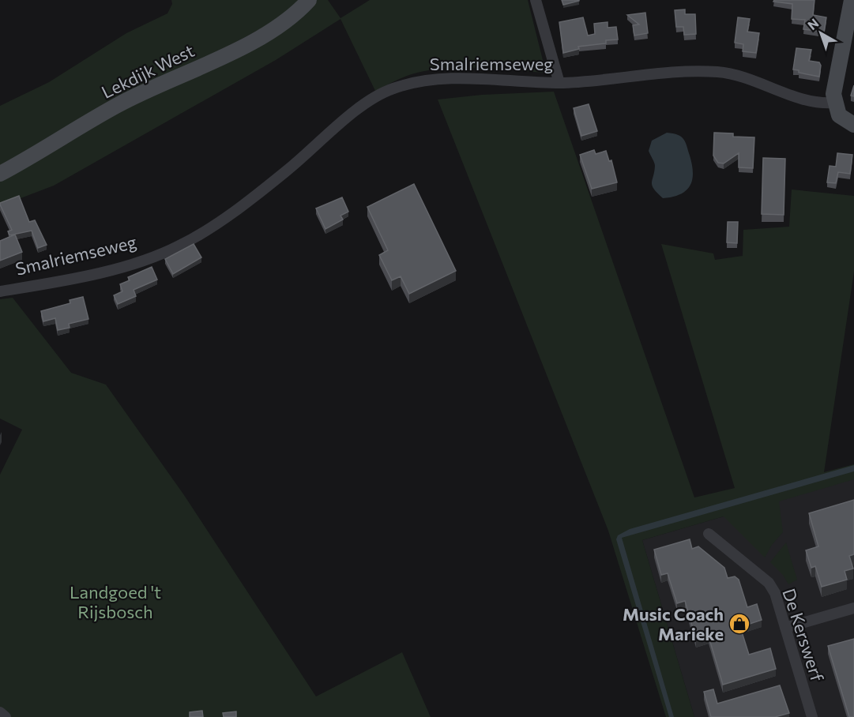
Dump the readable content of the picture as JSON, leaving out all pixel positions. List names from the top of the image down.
{
  "streets": {
    "street": ["Smalriemseweg", "Lekdijk West", "De Kerswerf"]
  },
  "parks": ["Landgoed 't Rijsbosch"],
  "places": {
    "shop": ["Music Coach Marieke"]
  },
  "north": "top left"
}
